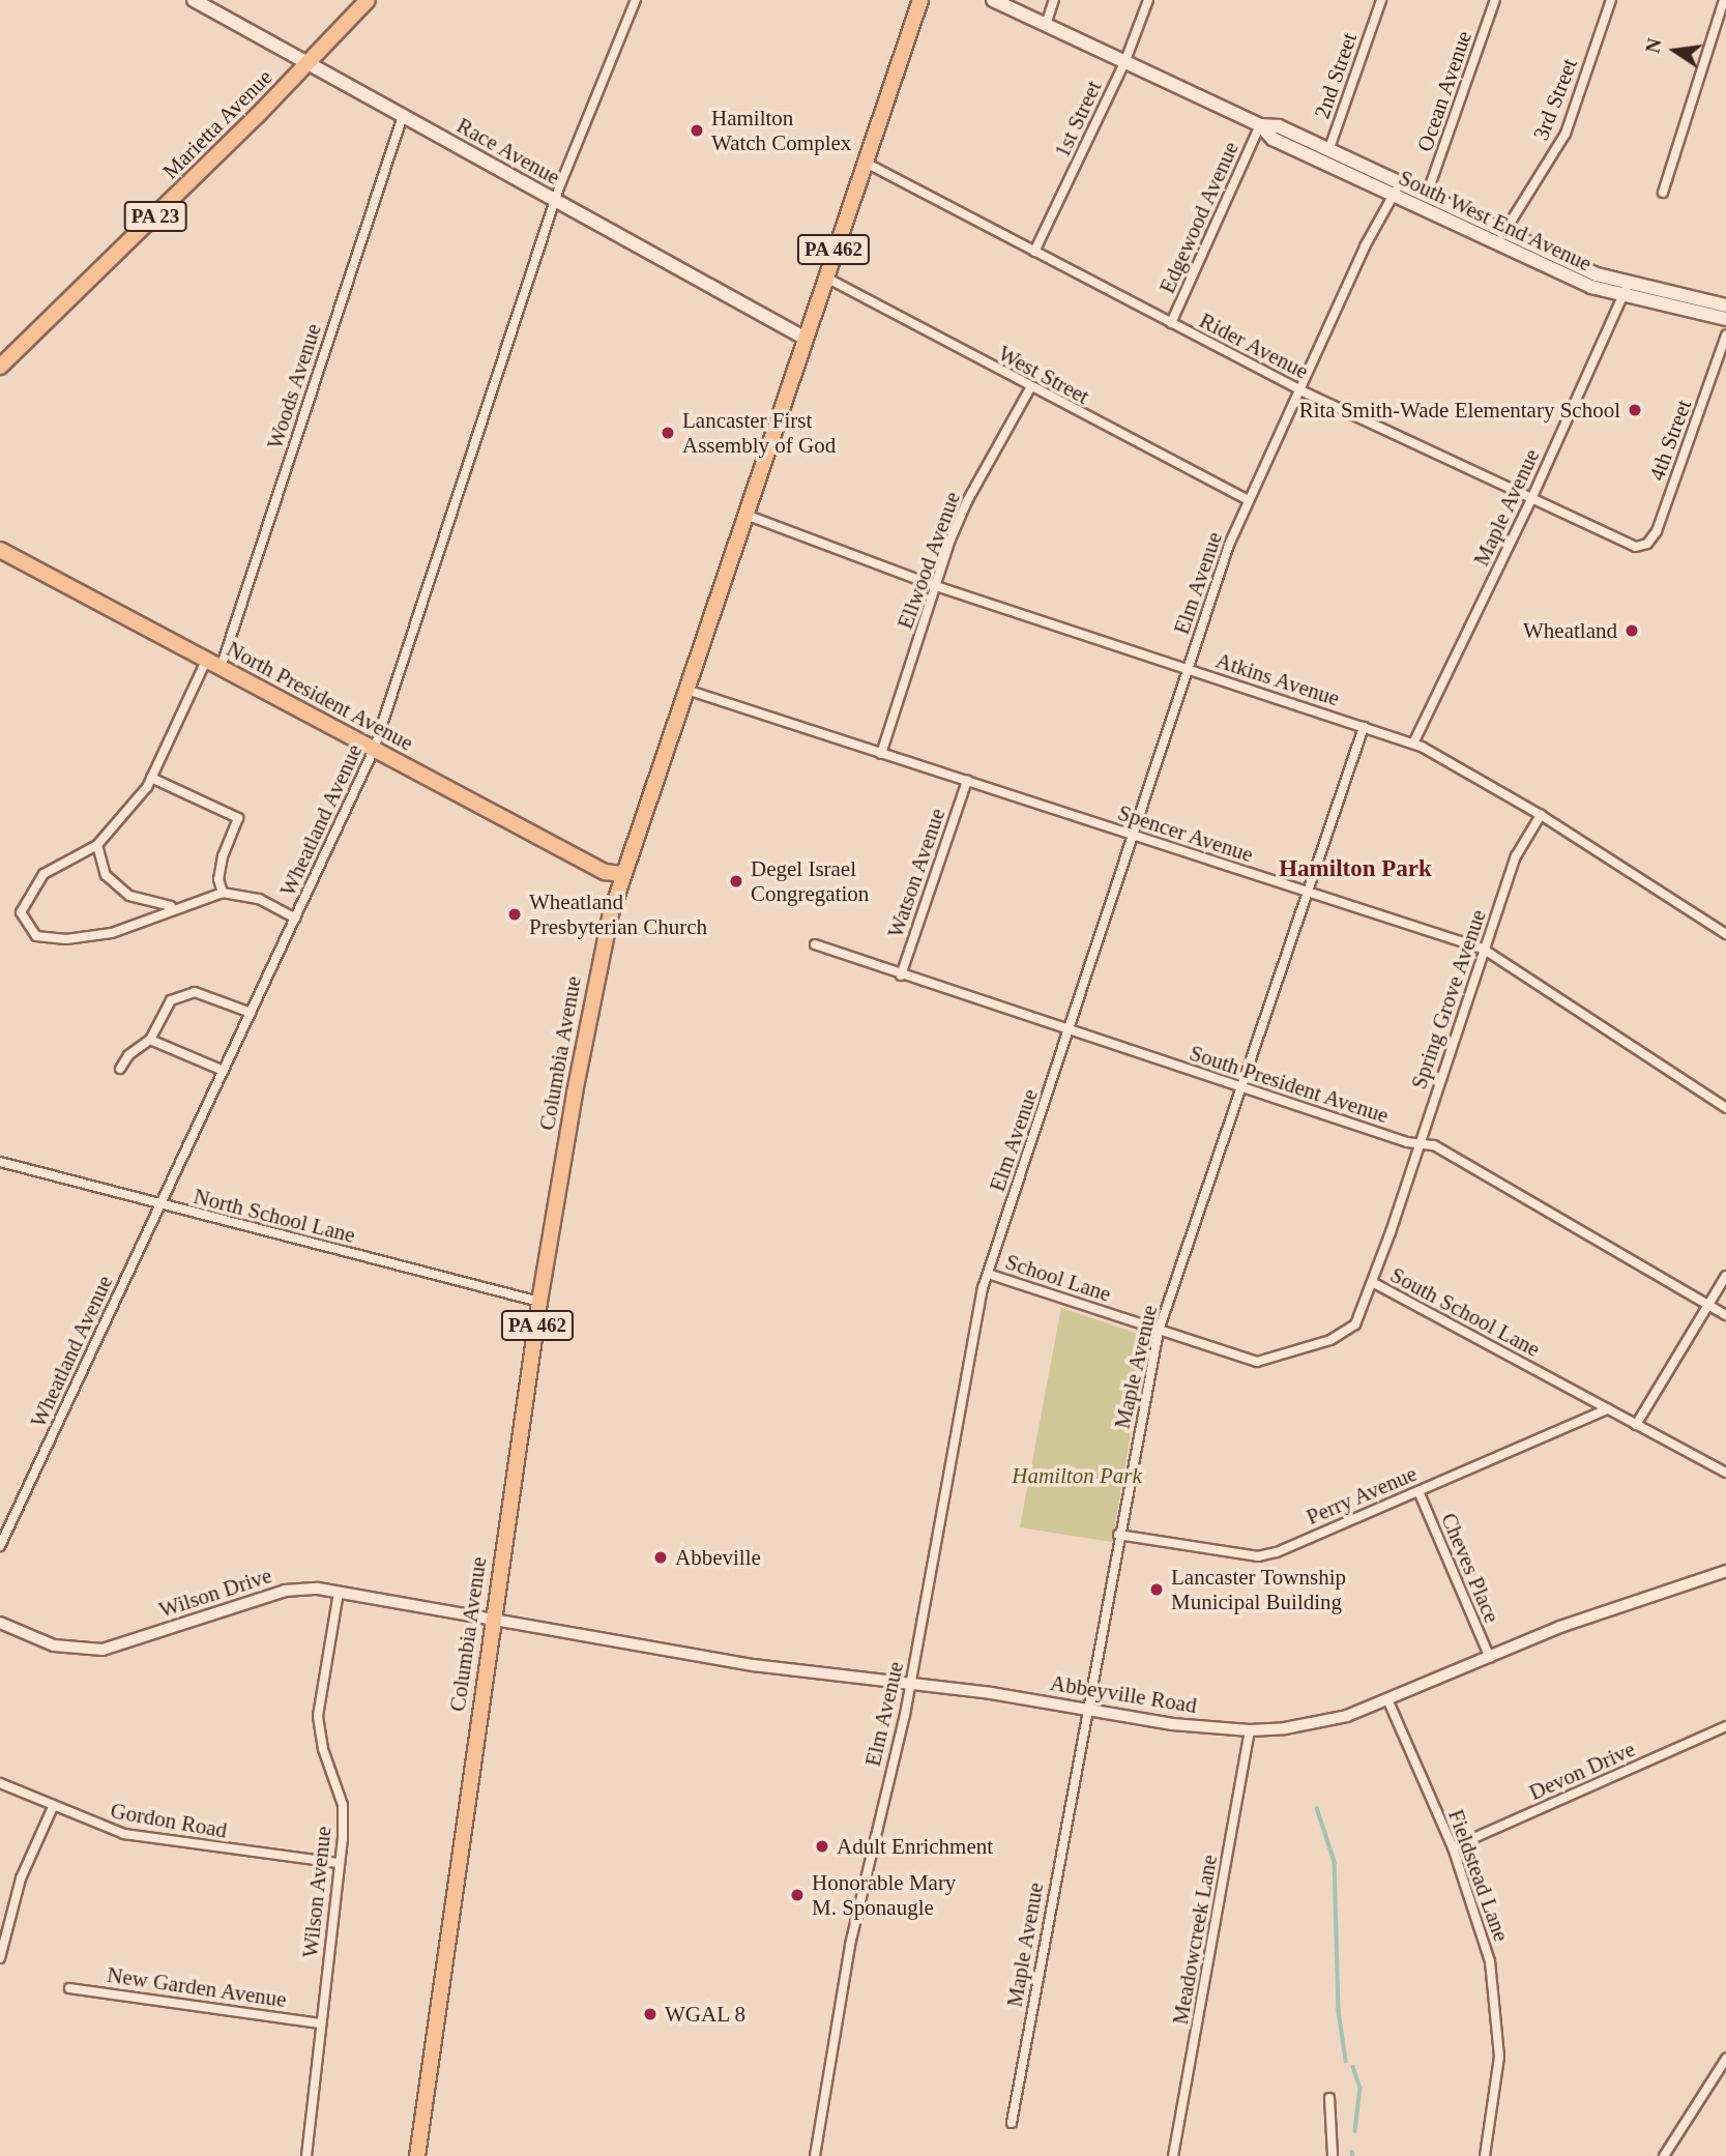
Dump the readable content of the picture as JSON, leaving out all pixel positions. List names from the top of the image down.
{
  "streets": {
    "main road": [
      "Marietta Avenue",
      "Race Avenue",
      "PA 23",
      "South West End Avenue",
      "PA 462",
      "North President Avenue",
      "Columbia Avenue"
    ],
    "street": [
      "2nd Street",
      "Ocean Avenue",
      "3rd Street",
      "1st Street",
      "Edgewood Avenue",
      "Rider Avenue",
      "West Street",
      "Woods Avenue",
      "4th Street",
      "Maple Avenue",
      "Ellwood Avenue",
      "Elm Avenue",
      "Atkins Avenue",
      "Wheatland Avenue",
      "Spencer Avenue",
      "Watson Avenue",
      "Spring Grove Avenue",
      "South President Avenue",
      "North School Lane",
      "School Lane",
      "South School Lane",
      "Perry Avenue",
      "Cheves Place",
      "Wilson Drive",
      "Abbeyville Road",
      "Devon Drive",
      "Gordon Road",
      "Fieldstead Lane",
      "Wilson Avenue",
      "Meadowcreek Lane",
      "New Garden Avenue"
    ]
  },
  "crossings": [
    ["2nd Street", "South West End Avenue"],
    ["Ocean Avenue", "South West End Avenue"],
    ["3rd Street", "South West End Avenue"],
    ["1st Street", "South West End Avenue"],
    ["1st Street", "Rider Avenue"],
    ["Marietta Avenue", "Race Avenue"],
    ["Race Avenue", "Woods Avenue"],
    ["Race Avenue", "Wheatland Avenue"],
    ["Race Avenue", "Columbia Avenue"],
    ["Edgewood Avenue", "South West End Avenue"],
    ["Edgewood Avenue", "Rider Avenue"],
    ["South West End Avenue", "Maple Avenue"],
    ["South West End Avenue", "Elm Avenue"],
    ["Rider Avenue", "4th Street"],
    ["Rider Avenue", "Maple Avenue"],
    ["Rider Avenue", "Elm Avenue"],
    ["Rider Avenue", "Columbia Avenue"],
    ["West Street", "Ellwood Avenue"],
    ["West Street", "Elm Avenue"],
    ["West Street", "Columbia Avenue"],
    ["Woods Avenue", "North President Avenue"],
    ["Maple Avenue", "Atkins Avenue"],
    ["Maple Avenue", "Spencer Avenue"],
    ["Maple Avenue", "South President Avenue"],
    ["Maple Avenue", "School Lane"],
    ["Maple Avenue", "South School Lane"],
    ["Maple Avenue", "Perry Avenue"],
    ["Maple Avenue", "Abbeyville Road"],
    ["Ellwood Avenue", "Atkins Avenue"],
    ["Ellwood Avenue", "Spencer Avenue"],
    ["Elm Avenue", "Atkins Avenue"],
    ["Elm Avenue", "Spencer Avenue"],
    ["Elm Avenue", "South President Avenue"],
    ["Elm Avenue", "School Lane"],
    ["Elm Avenue", "Abbeyville Road"],
    ["Atkins Avenue", "Spring Grove Avenue"],
    ["Atkins Avenue", "Columbia Avenue"],
    ["North President Avenue", "Wheatland Avenue"],
    ["North President Avenue", "Columbia Avenue"],
    ["Wheatland Avenue", "North School Lane"],
    ["Spencer Avenue", "Watson Avenue"],
    ["Spencer Avenue", "Spring Grove Avenue"],
    ["Spencer Avenue", "Columbia Avenue"],
    ["Watson Avenue", "South President Avenue"],
    ["Spring Grove Avenue", "South President Avenue"],
    ["Spring Grove Avenue", "South School Lane"],
    ["Columbia Avenue", "North School Lane"],
    ["Columbia Avenue", "Wilson Drive"],
    ["Columbia Avenue", "Abbeyville Road"],
    ["School Lane", "South School Lane"],
    ["South School Lane", "Perry Avenue"],
    ["Perry Avenue", "Cheves Place"],
    ["Cheves Place", "Abbeyville Road"],
    ["Wilson Drive", "Abbeyville Road"],
    ["Wilson Drive", "Wilson Avenue"],
    ["Abbeyville Road", "Fieldstead Lane"],
    ["Abbeyville Road", "Meadowcreek Lane"],
    ["Devon Drive", "Fieldstead Lane"],
    ["Gordon Road", "Wilson Avenue"],
    ["Wilson Avenue", "New Garden Avenue"]
  ],
  "districts": ["Hamilton Park"],
  "parks": ["Hamilton Park"],
  "places": [
    "Hamilton Watch Complex",
    "Rita Smith-Wade Elementary School",
    "Lancaster First Assembly of God",
    "Wheatland",
    "Degel Israel Congregation",
    "Wheatland Presbyterian Church",
    "Abbeville",
    "Lancaster Township Municipal Building",
    "Adult Enrichment",
    "Honorable Mary M. Sponaugle",
    "WGAL 8"
  ],
  "north": "left"
}
